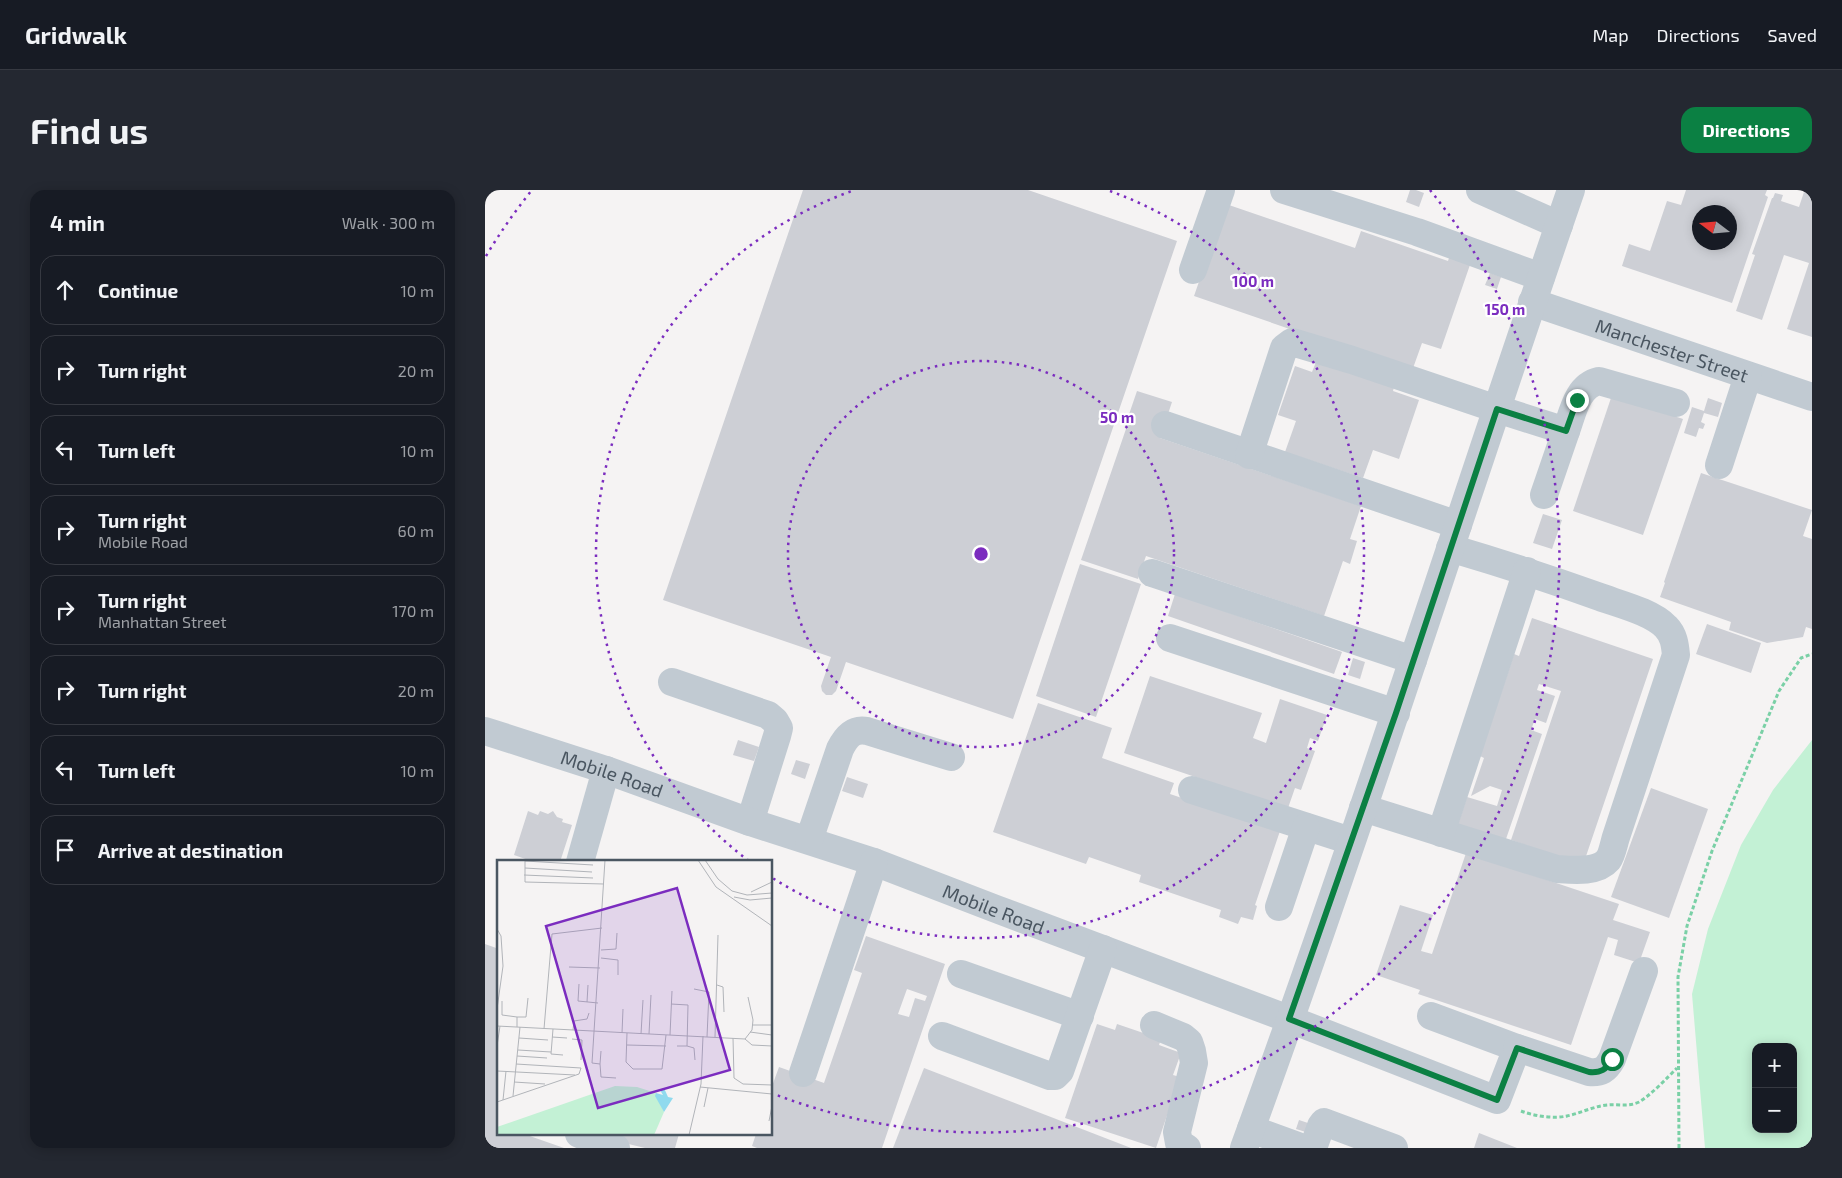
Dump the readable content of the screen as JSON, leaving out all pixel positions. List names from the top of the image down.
{
  "streets": {
    "street": ["Manchester Street", "Mobile Road"]
  },
  "north": "left",
  "page": {
    "header": "Gridwalk",
    "nav": ["Map", "Directions", "Saved"],
    "buttons": "Directions",
    "title": "Find us",
    "heading": ["4 min", "Walk · 300 m"],
    "list": [
      ["Continue", "10 m"],
      ["Turn right", "20 m"],
      ["Turn left", "10 m"],
      ["Turn right", "Mobile Road", "60 m"],
      ["Turn right", "Manhattan Street", "170 m"],
      ["Turn right", "20 m"],
      ["Turn left", "10 m"],
      "Arrive at destination"
    ],
    "map_buttons": ["+", "−"]
  },
  "rings": ["100 m", "150 m", "50 m"]
}
